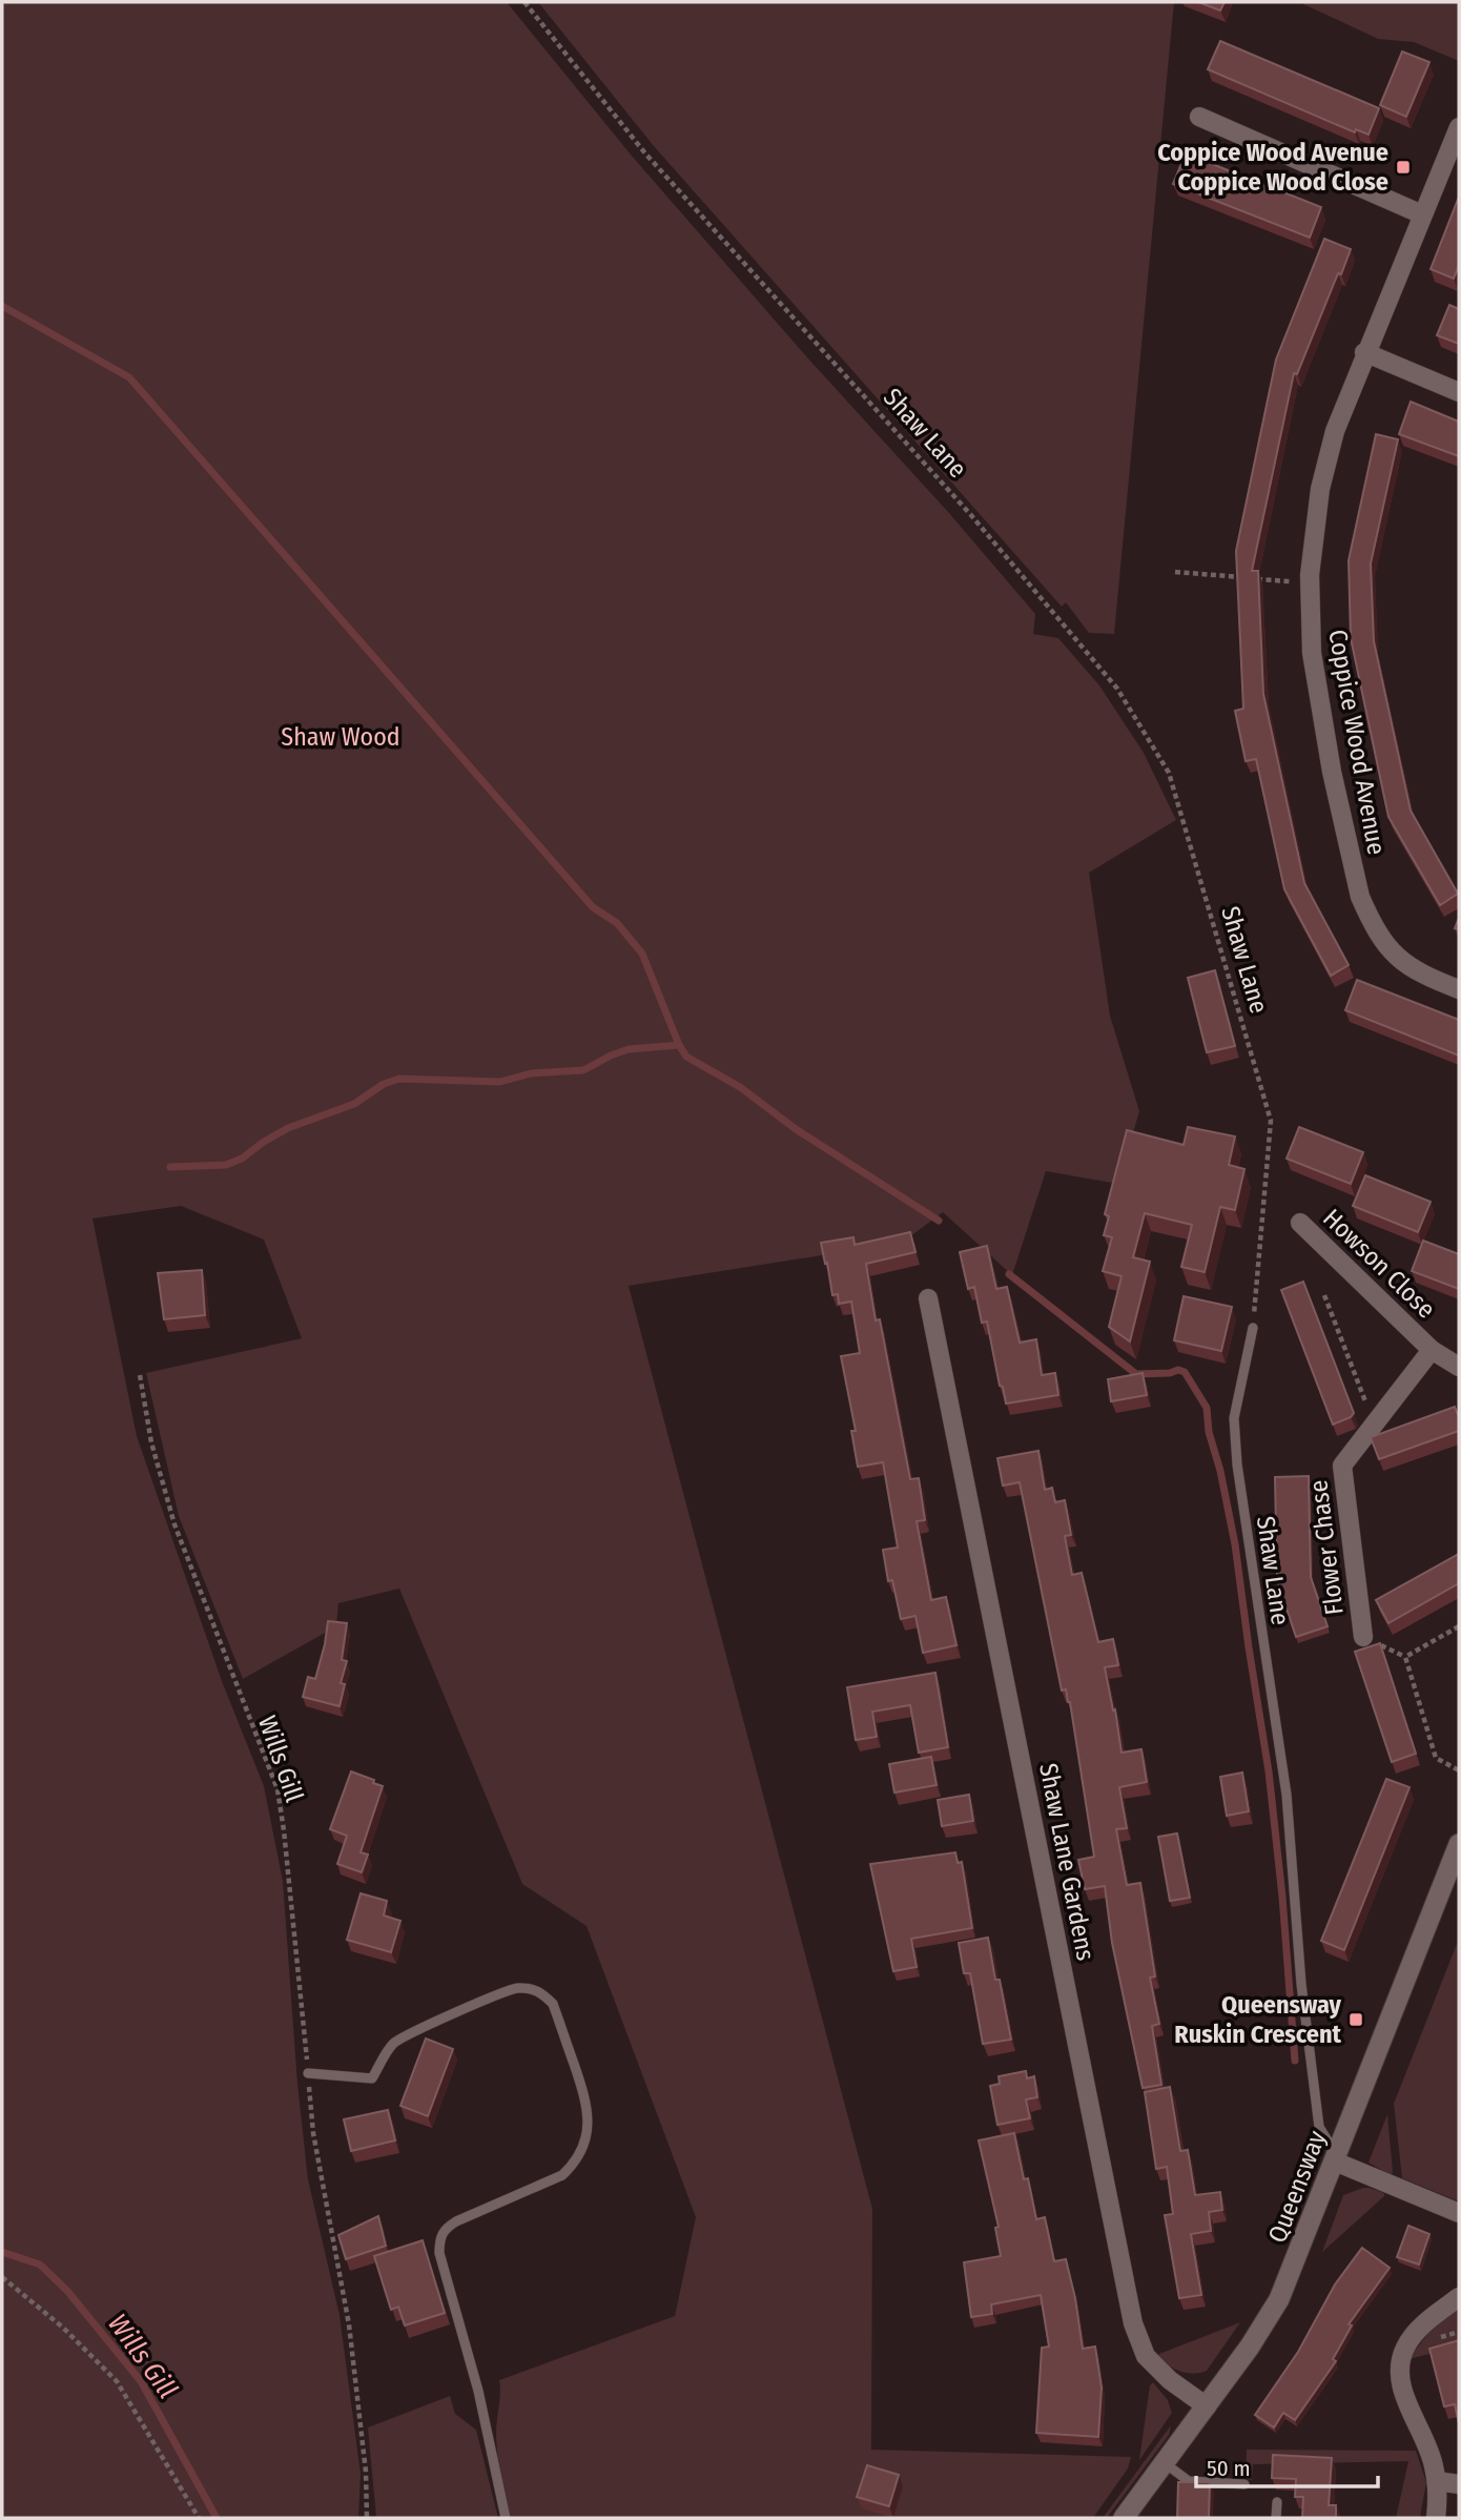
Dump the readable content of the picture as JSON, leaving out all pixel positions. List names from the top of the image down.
{
  "streets": {
    "street": [
      "Coppice Wood Avenue",
      "Howson Close",
      "Flower Chase",
      "Shaw Lane Gardens",
      "Queensway"
    ],
    "lane": ["Shaw Lane"],
    "path": ["Wills Gill"]
  },
  "crossings": [
    ["Shaw Lane", "Queensway"],
    ["Howson Close", "Flower Chase"],
    ["Shaw Lane Gardens", "Queensway"]
  ],
  "water": ["Wills Gill"],
  "parks": ["Shaw Wood"],
  "places": {
    "transit": ["Coppice Wood Avenue Coppice Wood Close", "Queensway Ruskin Crescent"]
  },
  "scale_bar": "50 m"
}
